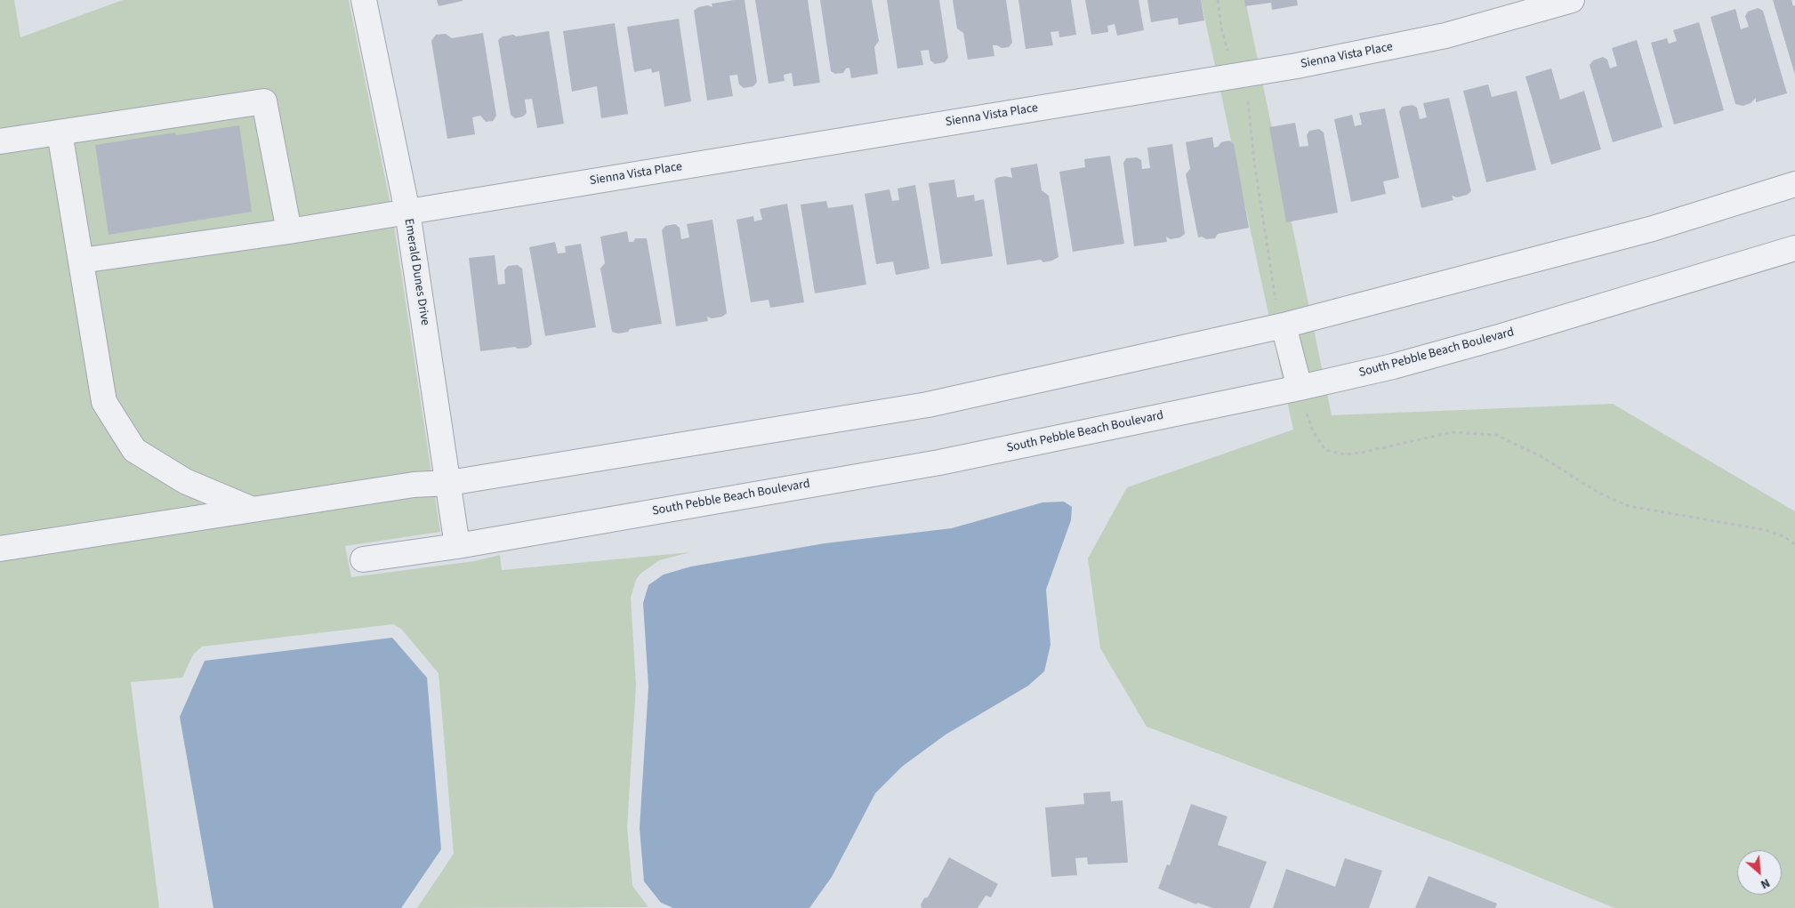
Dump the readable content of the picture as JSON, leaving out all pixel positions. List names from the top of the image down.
{
  "streets": {
    "street": ["Sienna Vista Place", "Emerald Dunes Drive", "South Pebble Beach Boulevard"]
  },
  "crossings": [
    ["Sienna Vista Place", "Emerald Dunes Drive"],
    ["Emerald Dunes Drive", "South Pebble Beach Boulevard"]
  ],
  "north": "bottom right"
}
